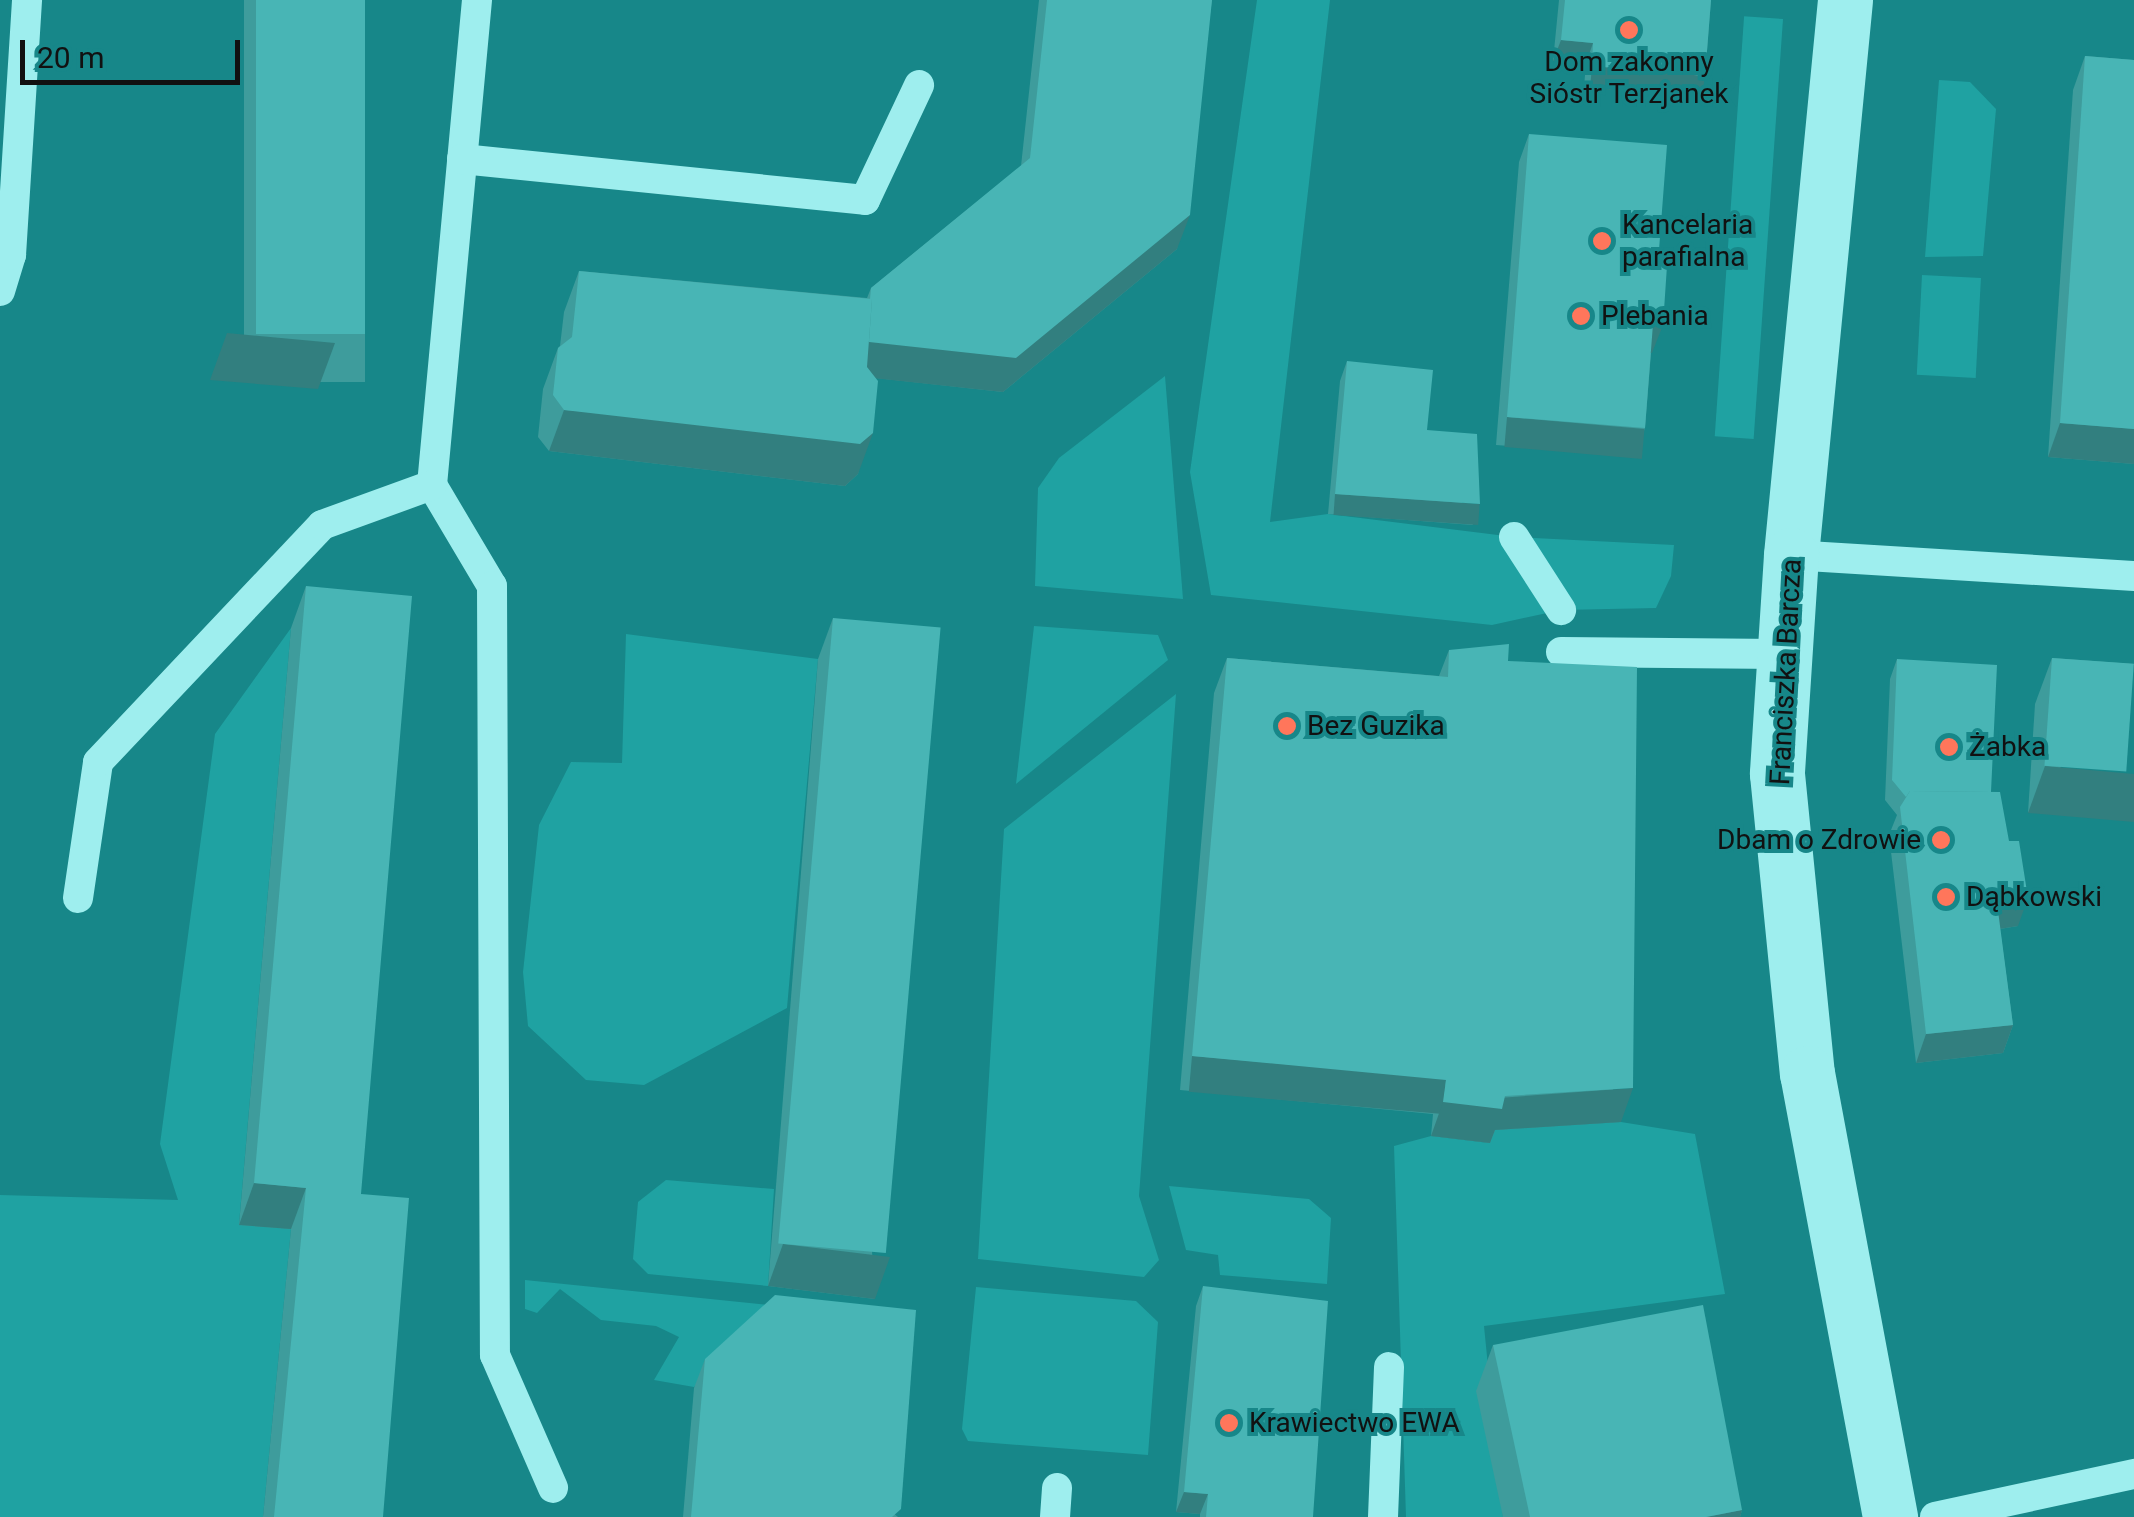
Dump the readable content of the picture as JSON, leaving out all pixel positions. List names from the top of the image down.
{
  "streets": {
    "street": ["Franciszka Barcza"]
  },
  "places": [
    "Dom zakonny Sióstr Terzjanek",
    "Kancelaria parafialna",
    "Plebania",
    "Bez Guzika",
    "Żabka",
    "Dbam o Zdrowie",
    "Dąbkowski",
    "Krawiectwo EWA"
  ],
  "scale_bar": "20 m"
}
